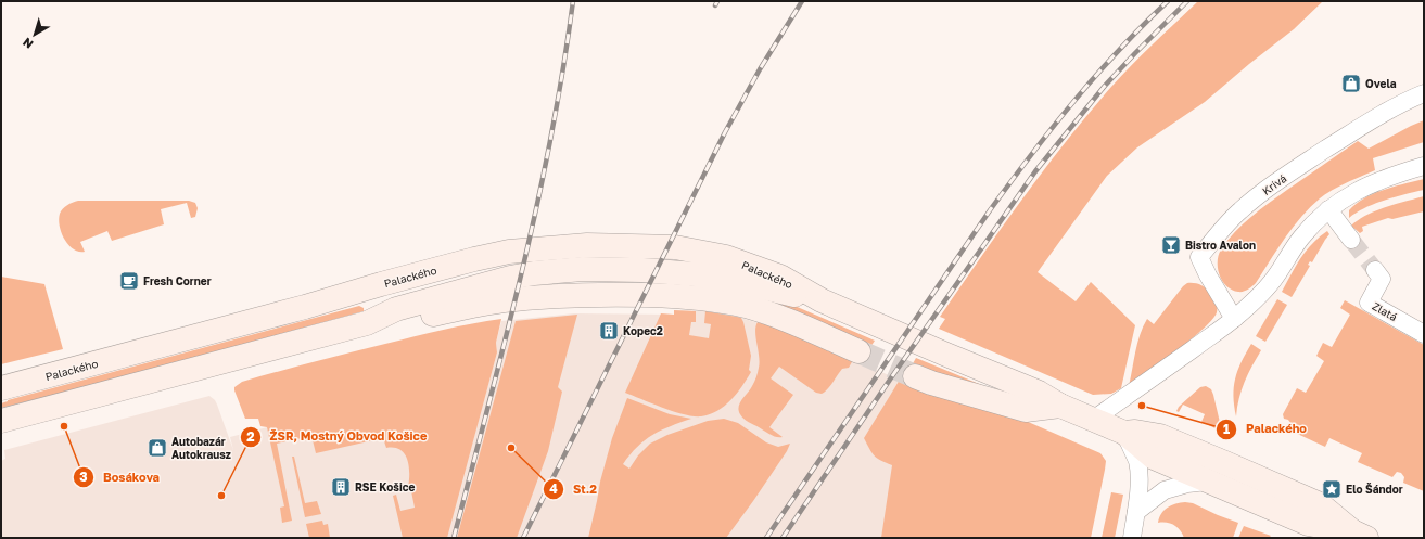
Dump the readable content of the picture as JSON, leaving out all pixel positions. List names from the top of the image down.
{
  "streets": {
    "street": ["Krivá", "Palackého", "Zlatá"]
  },
  "places": {
    "shop": ["Ovela", "Autobazár Autokrausz"],
    "bar": ["Bistro Avalon"],
    "cafe": ["Fresh Corner"],
    "building": ["Kopec2", "RSE Košice"],
    "other": [
      "Palackého",
      "Bosákova",
      "St.2",
      "ŽSR, Mostný Obvod Košice"
    ],
    "place": ["Elo Šándor"]
  },
  "north": "bottom left"
}
